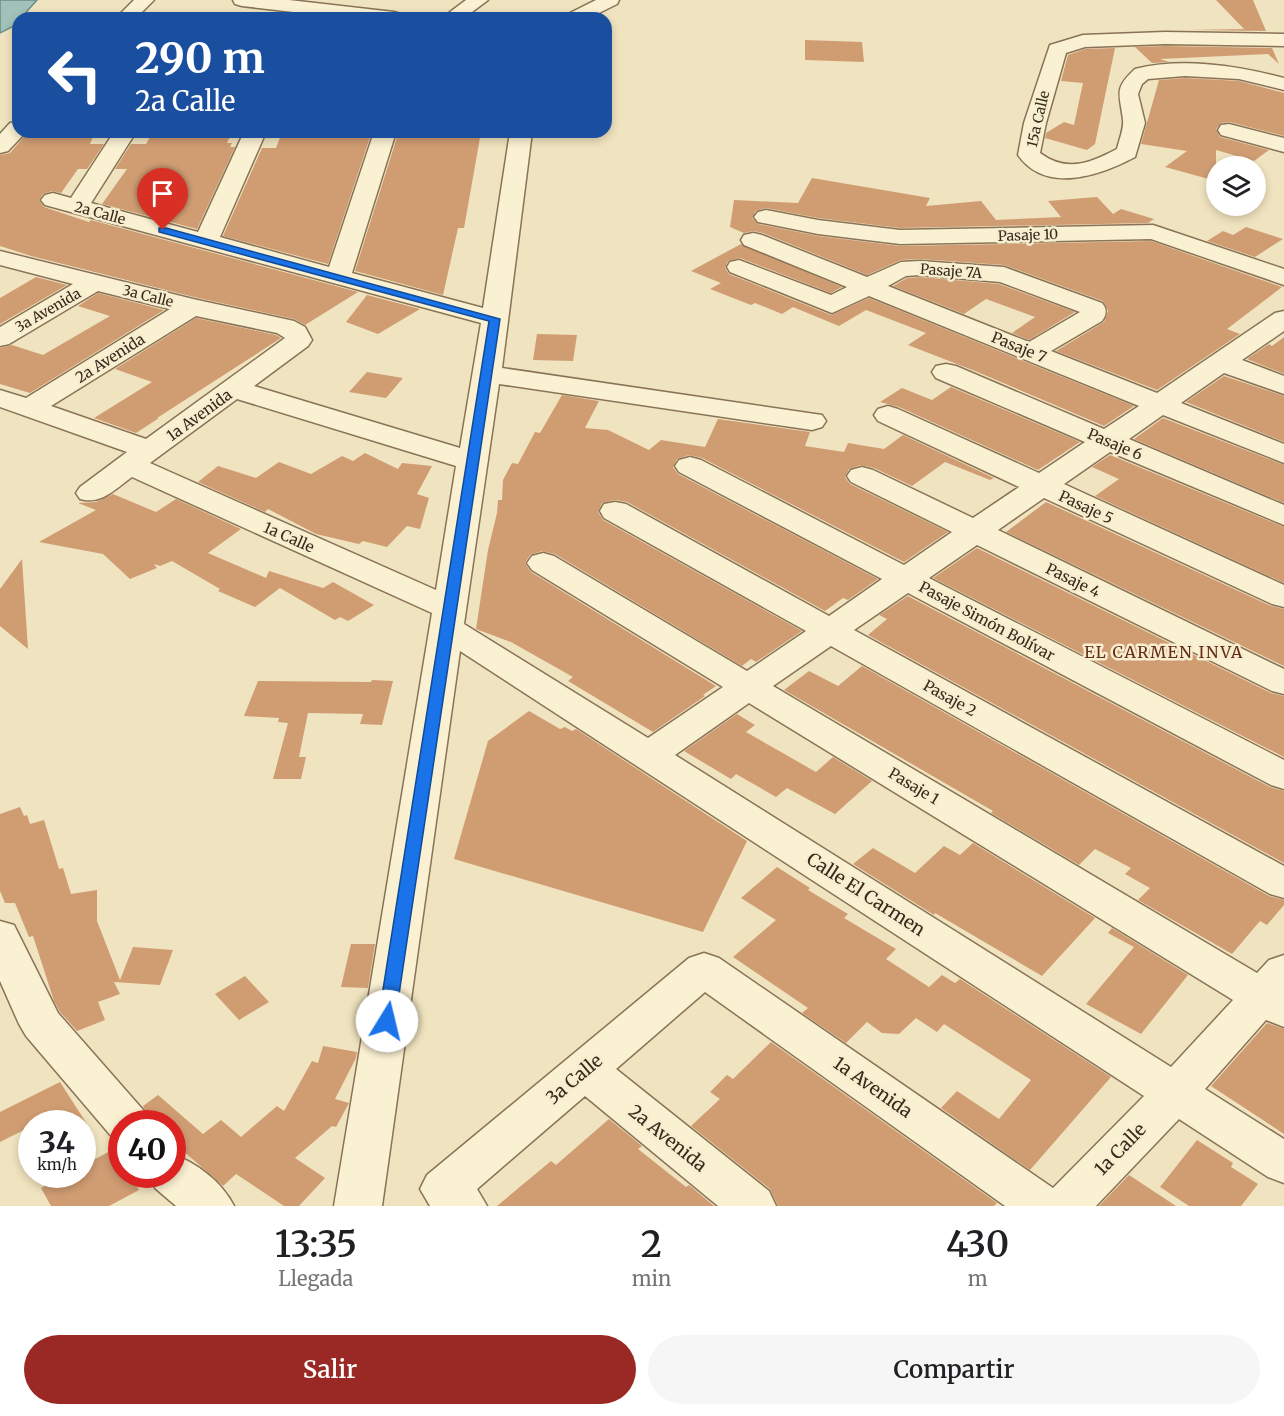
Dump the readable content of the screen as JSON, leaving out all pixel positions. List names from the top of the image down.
{
  "streets": {
    "street": [
      "15a Calle",
      "2a Calle",
      "Pasaje 10",
      "Pasaje 7A",
      "3a Calle",
      "3a Avenida",
      "Pasaje 7",
      "2a Avenida",
      "1a Avenida",
      "Pasaje 6",
      "Pasaje 5",
      "1a Calle",
      "Pasaje 4",
      "Pasaje Simón Bolívar",
      "Pasaje 2",
      "Pasaje 1",
      "Calle El Carmen"
    ]
  },
  "crossings": [
    ["Pasaje 10", "Pasaje 7"],
    ["Pasaje 7A", "Pasaje 7"],
    ["3a Calle", "3a Avenida"],
    ["3a Calle", "2a Avenida"],
    ["3a Calle", "1a Avenida"],
    ["2a Avenida", "1a Calle"],
    ["1a Avenida", "1a Calle"],
    ["1a Calle", "Pasaje 1"],
    ["1a Calle", "Calle El Carmen"]
  ],
  "districts": ["EL CARMEN INVA"],
  "page": {
    "turn": ["290 m", "2a Calle"],
    "speed": "34 km/h",
    "limit": "40",
    "eta": [
      "13:35",
      "Llegada",
      "2",
      "min",
      "430",
      "m"
    ],
    "buttons": ["Salir", "Compartir"]
  }
}
